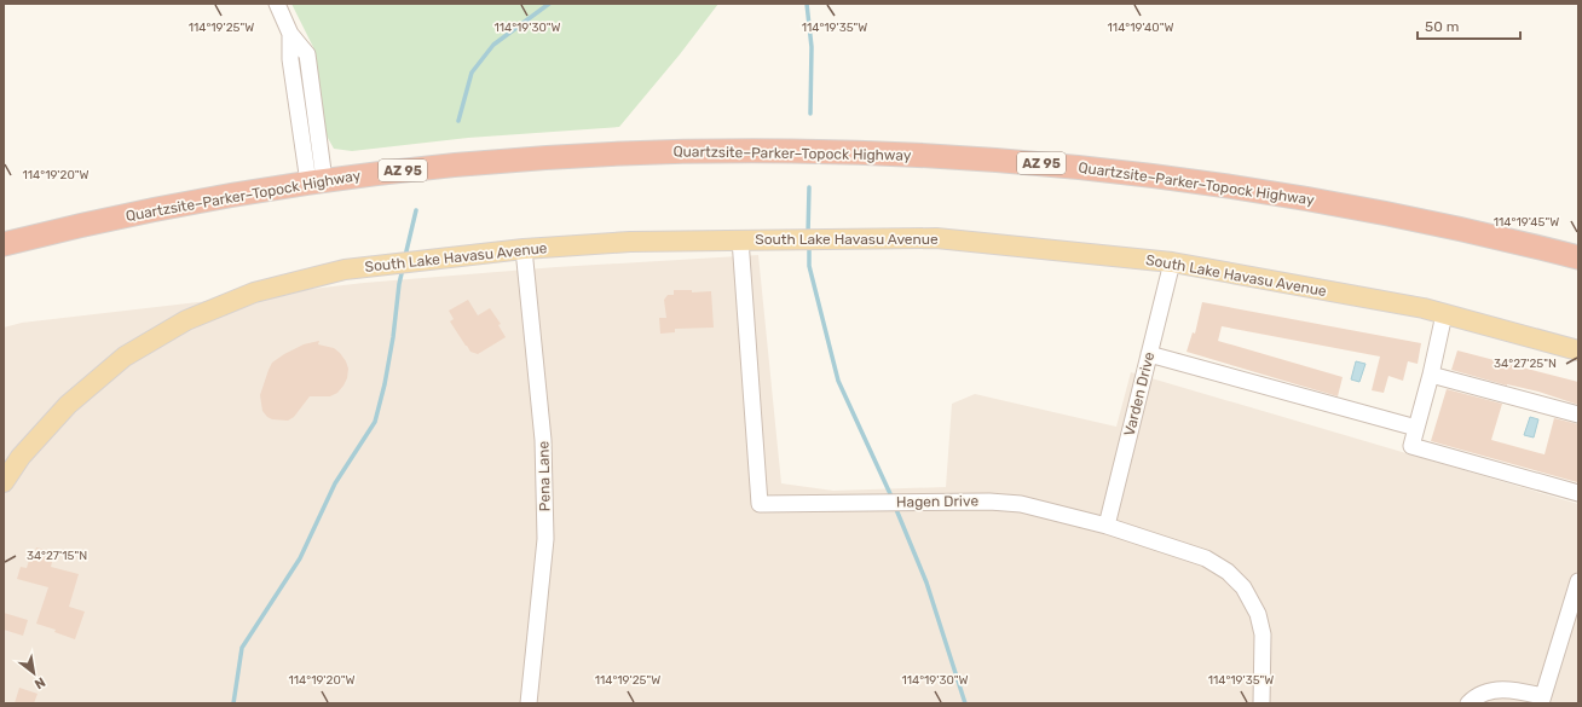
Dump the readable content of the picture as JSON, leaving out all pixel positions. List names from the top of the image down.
{
  "streets": {
    "highway": ["Quartzsite–Parker–Topock Highway", "AZ 95"],
    "main road": ["South Lake Havasu Avenue"],
    "street": ["Varden Drive", "Pena Lane", "Hagen Drive"]
  },
  "crossings": [
    ["South Lake Havasu Avenue", "Varden Drive"],
    ["South Lake Havasu Avenue", "Pena Lane"],
    ["South Lake Havasu Avenue", "Hagen Drive"],
    ["Varden Drive", "Hagen Drive"]
  ],
  "scale_bar": "50 m",
  "north": "bottom right",
  "coordinates": [
    "114°19'35\"W",
    "114°19'40\"W",
    "114°19'25\"W",
    "114°19'30\"W",
    "114°19'20\"W",
    "114°19'45\"W",
    "34°27'25\"N",
    "34°27'15\"N"
  ]
}
